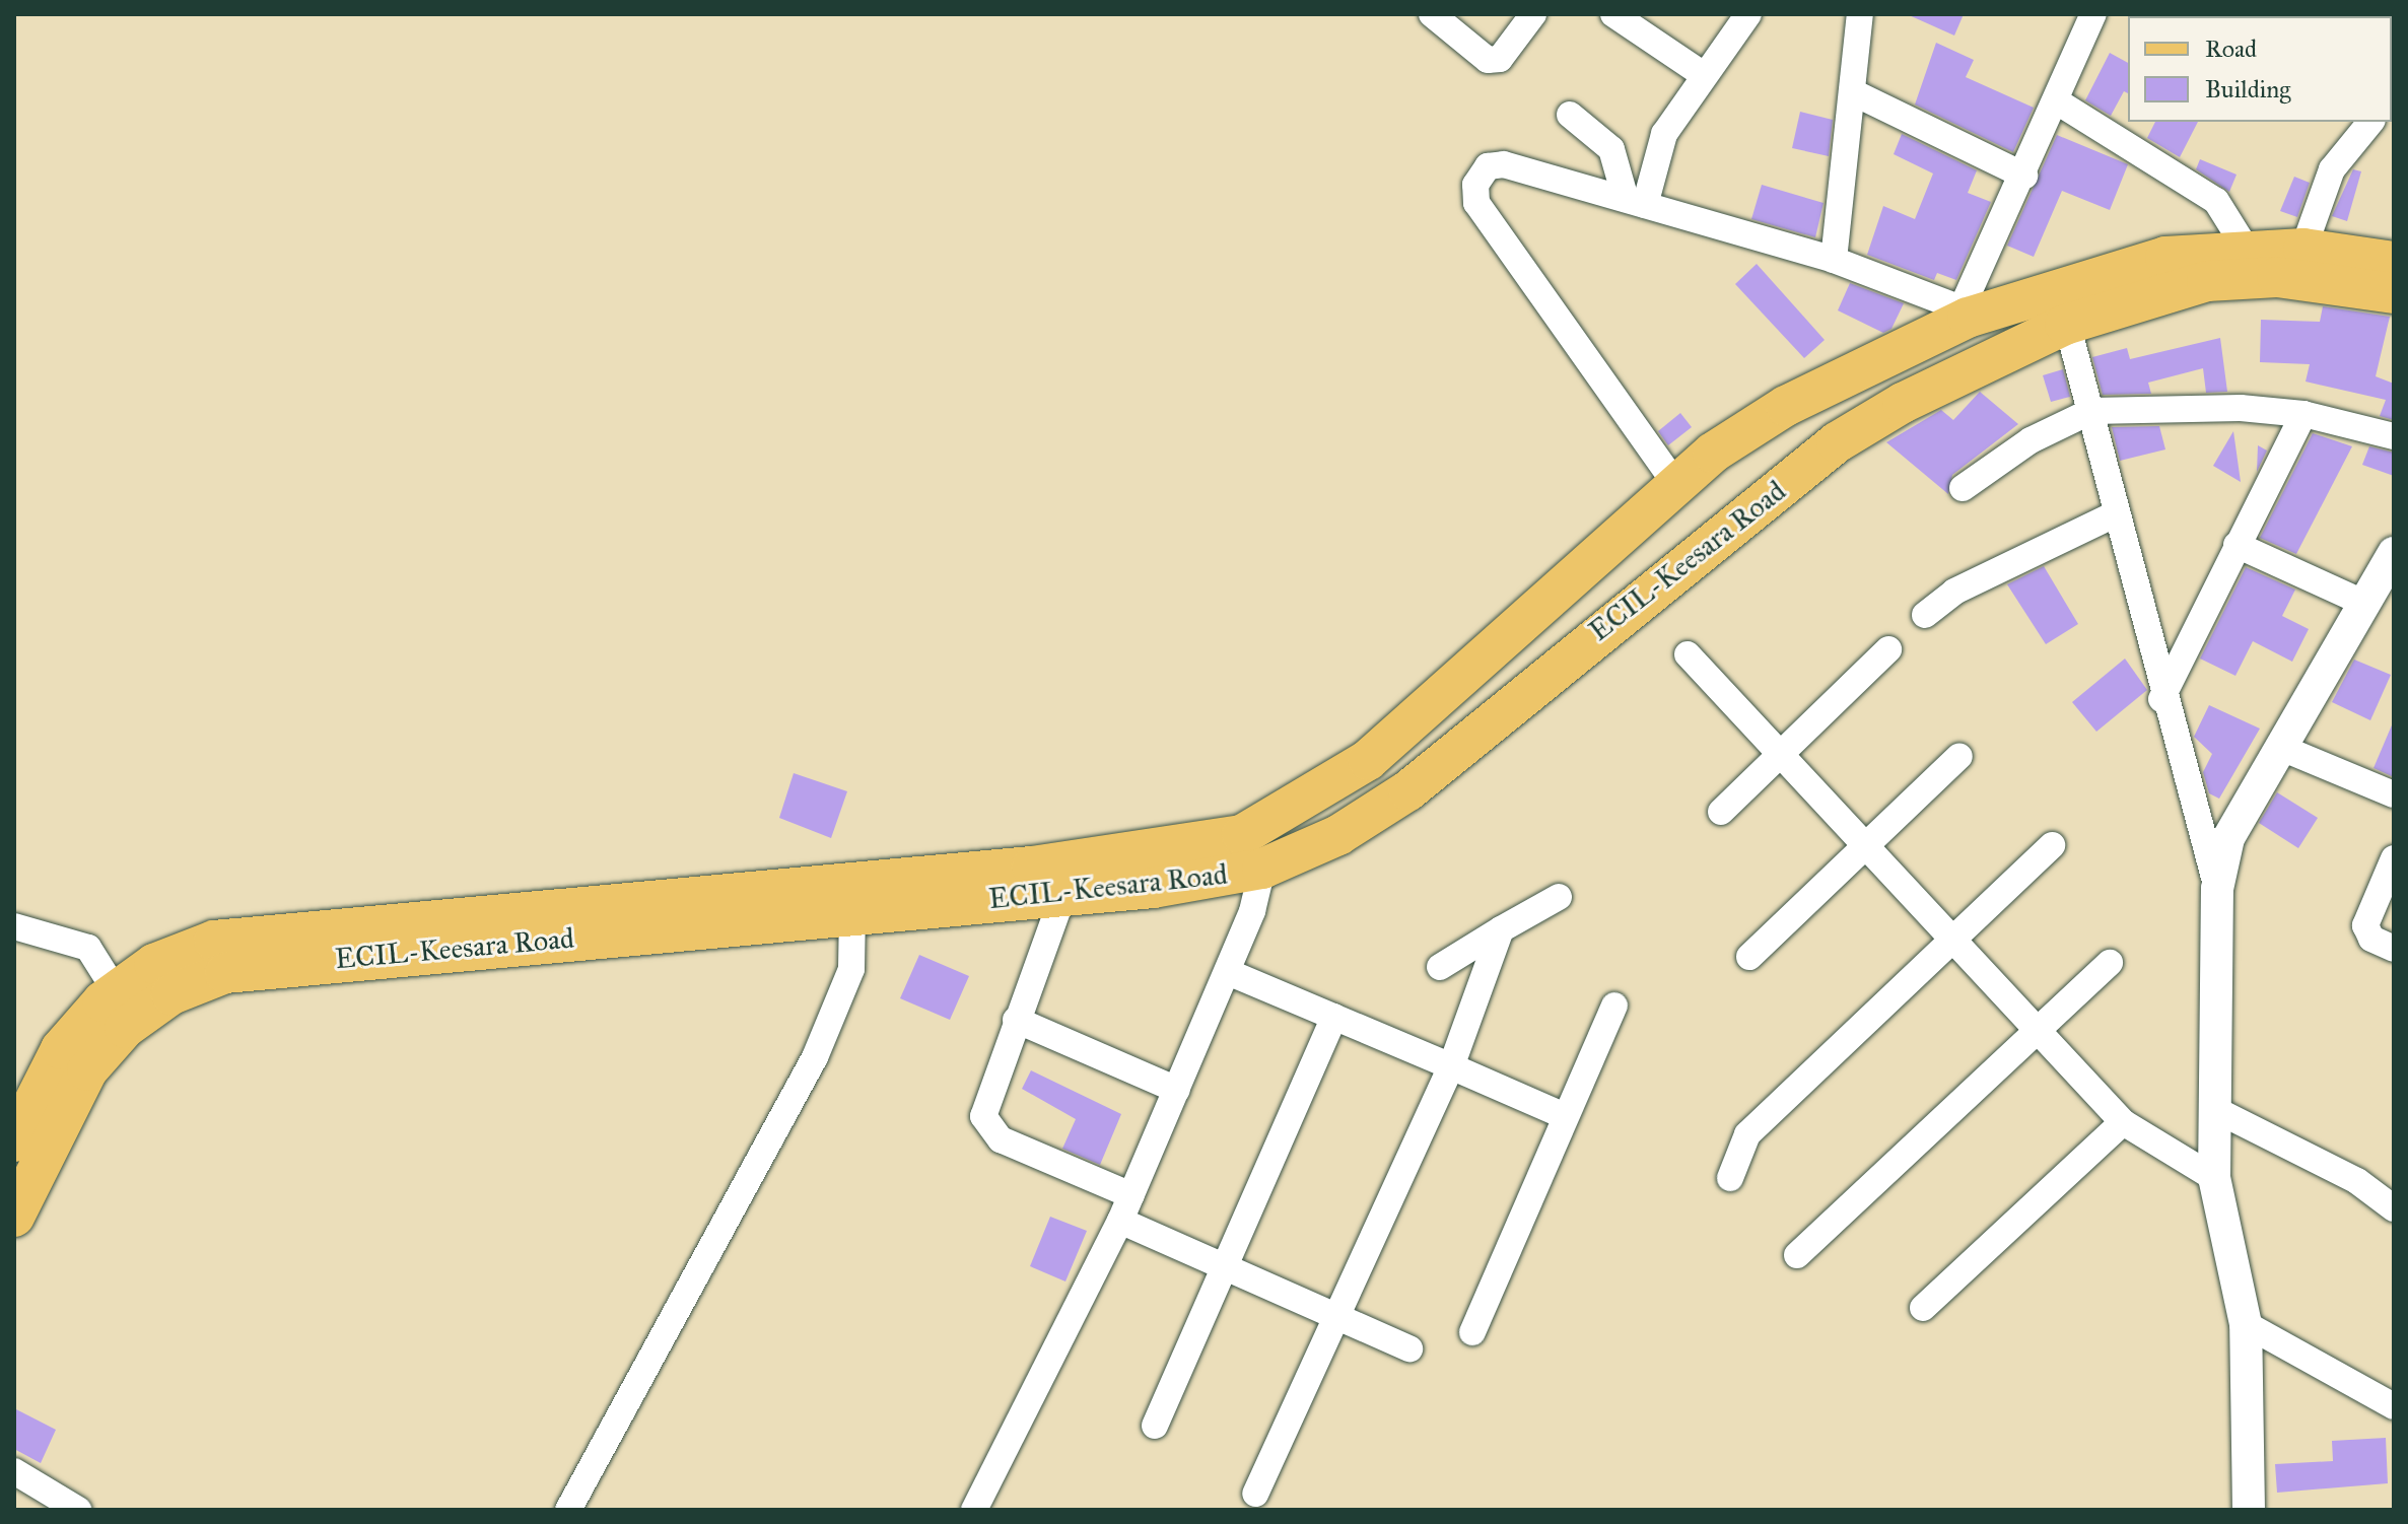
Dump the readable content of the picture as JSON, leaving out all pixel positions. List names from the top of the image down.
{
  "streets": {
    "main road": ["ECIL-Keesara Road"]
  },
  "legend": ["Road", "Building"]
}
